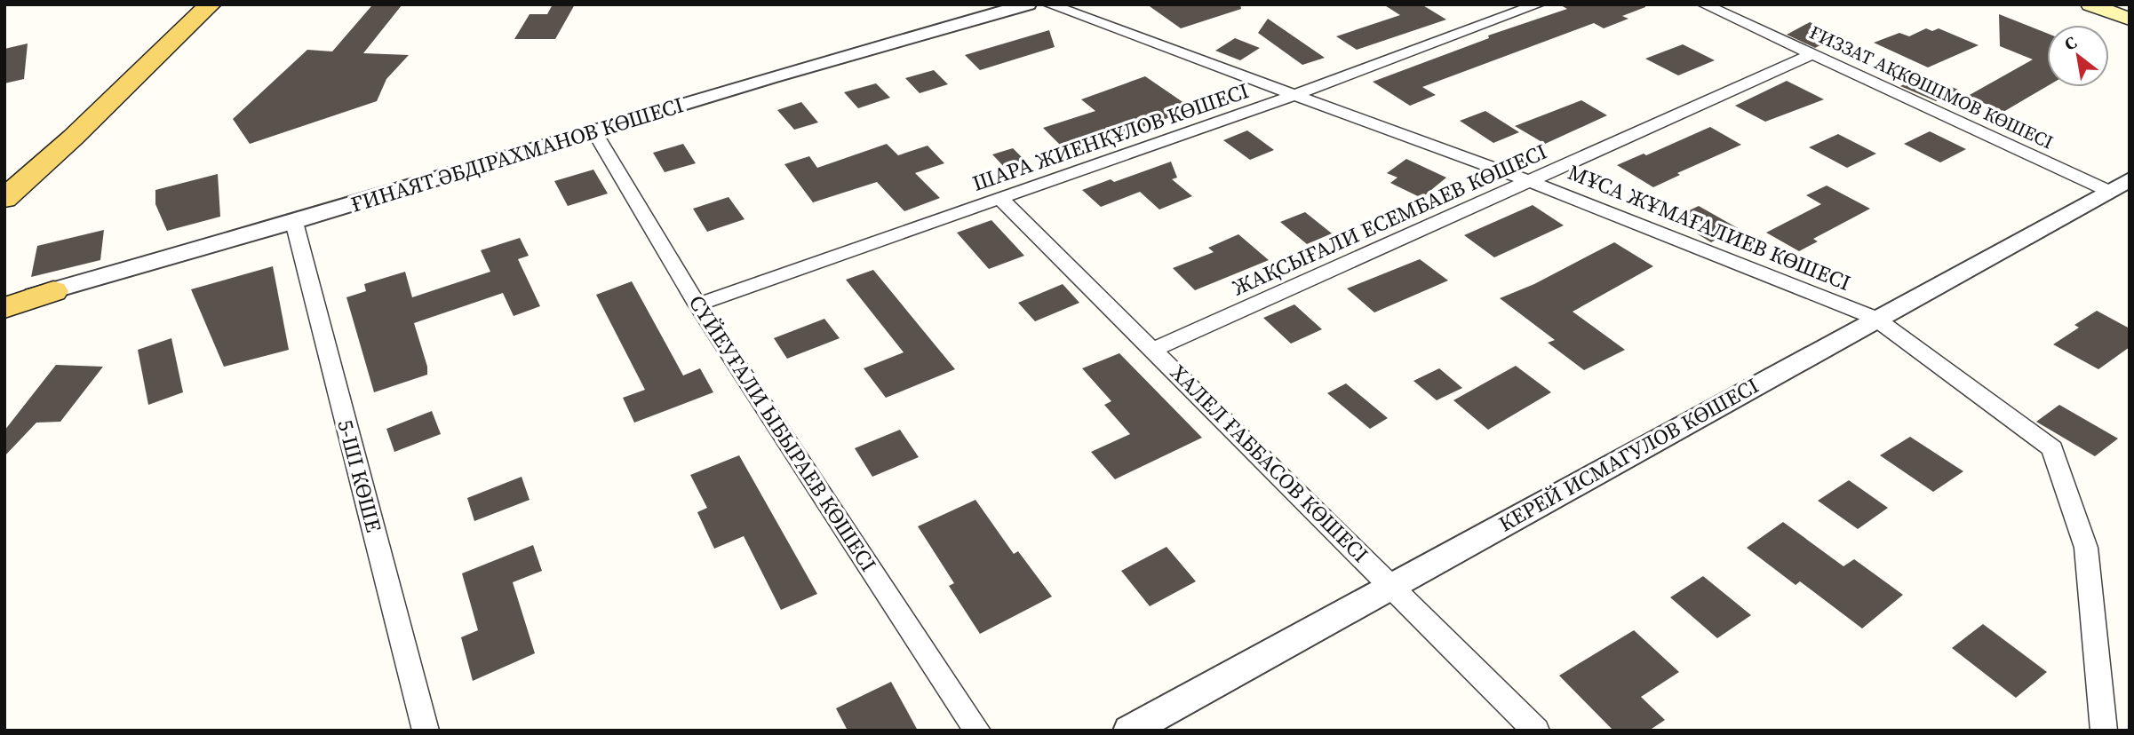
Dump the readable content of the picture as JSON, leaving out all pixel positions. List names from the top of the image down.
{
  "streets": {
    "street": [
      "ҒИЗЗАТ АҚКӨШІМОВ КӨШЕСI",
      "ШАРА ЖИЕНҚҰЛОВ КӨШЕСІ",
      "ҒИНАЯТ ӘБДІРАХМАНОВ КӨШЕСІ",
      "ЖАҚСЫҒАЛИ ЕСЕМБАЕВ КӨШЕСI",
      "МҰСА ЖҰМАҒАЛИЕВ КӨШЕСІ",
      "СҮЙЕУҒАЛИ ЫБЫРАЕВ КӨШЕСI",
      "КЕРЕЙ ИСМАГУЛОВ КӨШЕСІ",
      "ХАЛЕЛ ҒАББАСОВ КӨШЕСІ",
      "5-ШI КӨШЕ"
    ]
  },
  "crossings": [
    ["ҒИЗЗАТ АҚКӨШІМОВ КӨШЕСI", "ЖАҚСЫҒАЛИ ЕСЕМБАЕВ КӨШЕСI"],
    ["ҒИЗЗАТ АҚКӨШІМОВ КӨШЕСI", "КЕРЕЙ ИСМАГУЛОВ КӨШЕСІ"],
    ["ШАРА ЖИЕНҚҰЛОВ КӨШЕСІ", "МҰСА ЖҰМАҒАЛИЕВ КӨШЕСІ"],
    ["ШАРА ЖИЕНҚҰЛОВ КӨШЕСІ", "СҮЙЕУҒАЛИ ЫБЫРАЕВ КӨШЕСI"],
    ["ШАРА ЖИЕНҚҰЛОВ КӨШЕСІ", "ХАЛЕЛ ҒАББАСОВ КӨШЕСІ"],
    ["ҒИНАЯТ ӘБДІРАХМАНОВ КӨШЕСІ", "СҮЙЕУҒАЛИ ЫБЫРАЕВ КӨШЕСI"],
    ["ҒИНАЯТ ӘБДІРАХМАНОВ КӨШЕСІ", "5-ШI КӨШЕ"],
    ["ЖАҚСЫҒАЛИ ЕСЕМБАЕВ КӨШЕСI", "МҰСА ЖҰМАҒАЛИЕВ КӨШЕСІ"],
    ["ЖАҚСЫҒАЛИ ЕСЕМБАЕВ КӨШЕСI", "ХАЛЕЛ ҒАББАСОВ КӨШЕСІ"],
    ["МҰСА ЖҰМАҒАЛИЕВ КӨШЕСІ", "КЕРЕЙ ИСМАГУЛОВ КӨШЕСІ"],
    ["КЕРЕЙ ИСМАГУЛОВ КӨШЕСІ", "ХАЛЕЛ ҒАББАСОВ КӨШЕСІ"]
  ],
  "north": "top left"
}
